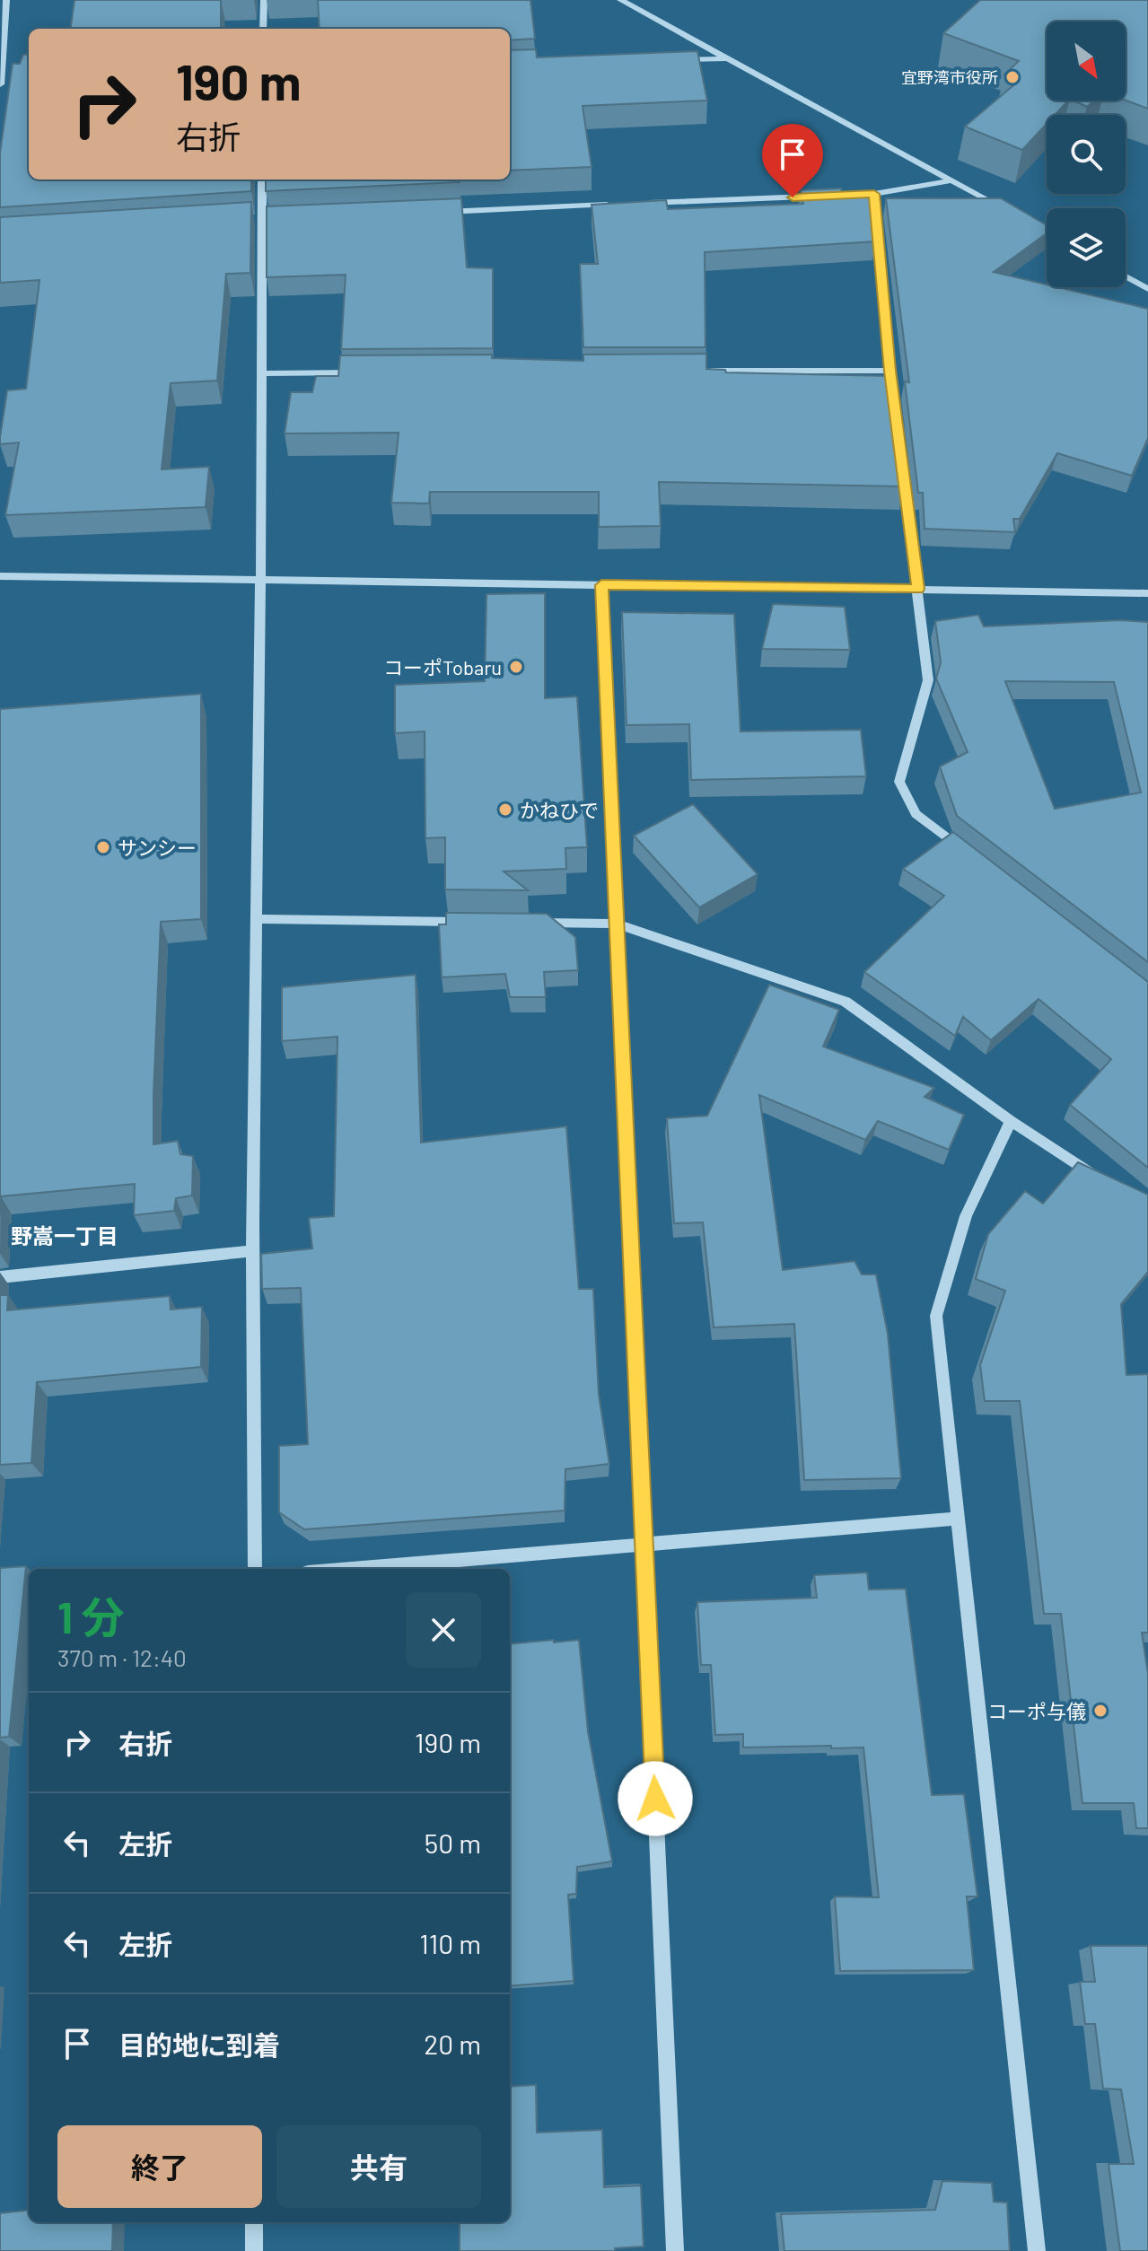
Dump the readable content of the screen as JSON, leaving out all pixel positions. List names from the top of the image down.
{
  "districts": ["野嵩一丁目"],
  "places": [
    "宜野湾市役所",
    "コーポTobaru",
    "かねひで",
    "サンシー",
    "コーポ与儀"
  ],
  "north": "bottom right",
  "page": {
    "turn": ["190 m", "右折"],
    "heading": ["1 分", "370 m · 12:40"],
    "list": [
      {
        "name": "右折",
        "value": "190 m"
      },
      {
        "name": "左折",
        "value": "50 m"
      },
      {
        "name": "左折",
        "value": "110 m"
      },
      {
        "name": "目的地に到着",
        "value": "20 m"
      }
    ],
    "buttons": ["終了", "共有"]
  }
}
